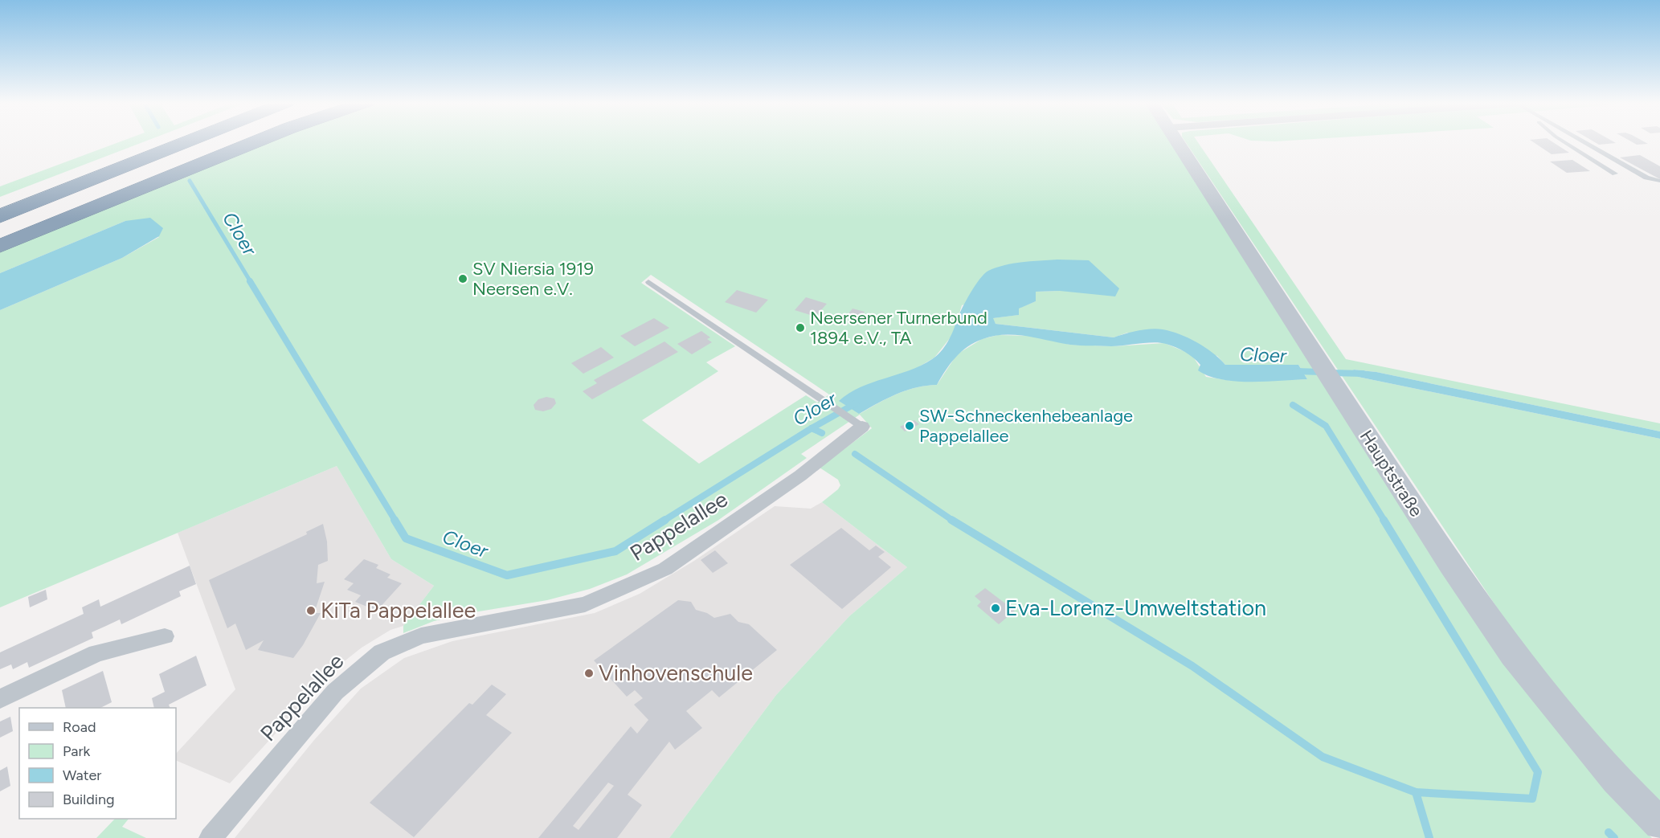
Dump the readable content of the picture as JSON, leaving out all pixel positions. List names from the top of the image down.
{
  "streets": {
    "street": ["Hauptstraße", "Pappelallee"]
  },
  "water": ["Cloer"],
  "places": [
    "SV Niersia 1919 Neersen e.V.",
    "Neersener Turnerbund 1894 e.V., TA",
    "SW-Schneckenhebeanlage Pappelallee",
    "Eva-Lorenz-Umweltstation",
    "KiTa Pappelallee",
    "Vinhovenschule"
  ],
  "legend": [
    "Road",
    "Park",
    "Water",
    "Building"
  ]
}
